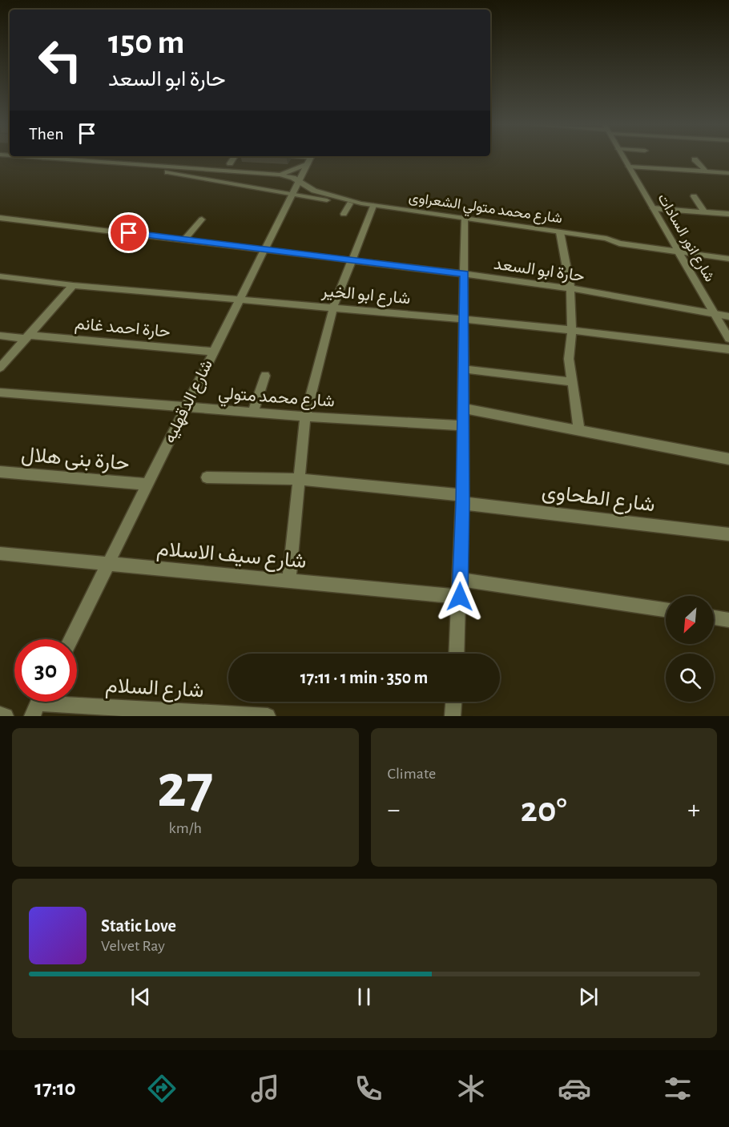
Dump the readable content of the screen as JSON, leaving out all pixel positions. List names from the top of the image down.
{
  "streets": {
    "street": [
      "شارع محمد متولي الشعراوى",
      "شارع انور السادات",
      "حارة ابو السعد",
      "شارع ابو الخير",
      "حارة احمد غانم",
      "شارع محمد متولي",
      "شارع الدقهليه",
      "حارة بنى هلال",
      "شارع الطحاوى",
      "شارع سيف الاسلام",
      "شارع السلام"
    ]
  },
  "crossings": [
    ["شارع محمد متولي الشعراوى", "شارع انور السادات"],
    ["شارع محمد متولي الشعراوى", "شارع الدقهليه"],
    ["شارع انور السادات", "حارة ابو السعد"],
    ["حارة ابو السعد", "شارع الدقهليه"],
    ["شارع ابو الخير", "شارع الدقهليه"],
    ["حارة احمد غانم", "شارع الدقهليه"],
    ["شارع محمد متولي", "شارع الدقهليه"],
    ["شارع الدقهليه", "حارة بنى هلال"],
    ["شارع الدقهليه", "شارع سيف الاسلام"]
  ],
  "north": "bottom left",
  "page": {
    "turn": ["150 m", "حارة ابو السعد"],
    "then": "Then",
    "limit": "30",
    "trip": "17:11 · 1 min · 350 m",
    "tile": [
      ["27", "km/h"],
      "Climate"
    ],
    "heat": ["−", "20°", "+"],
    "song": ["Static Love", "Velvet Ray"],
    "tabs": "17:10"
  }
}
